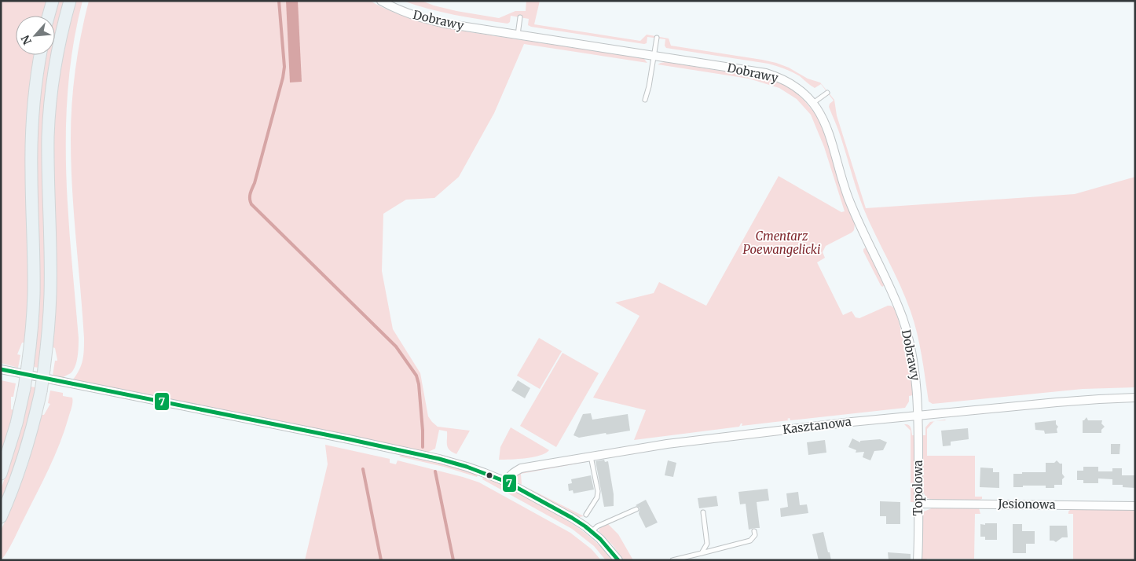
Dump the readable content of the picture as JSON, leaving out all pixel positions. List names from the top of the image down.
{
  "streets": {
    "street": [
      "Dobrawy",
      "Kasztanowa",
      "Topolowa",
      "Jesionowa"
    ]
  },
  "crossings": [
    ["Dobrawy", "Kasztanowa"],
    ["Dobrawy", "Topolowa"],
    ["Kasztanowa", "Topolowa"],
    ["Topolowa", "Jesionowa"]
  ],
  "parks": ["Cmentarz Poewangelicki"],
  "lines": ["transit line 7"],
  "north": "bottom left"
}
